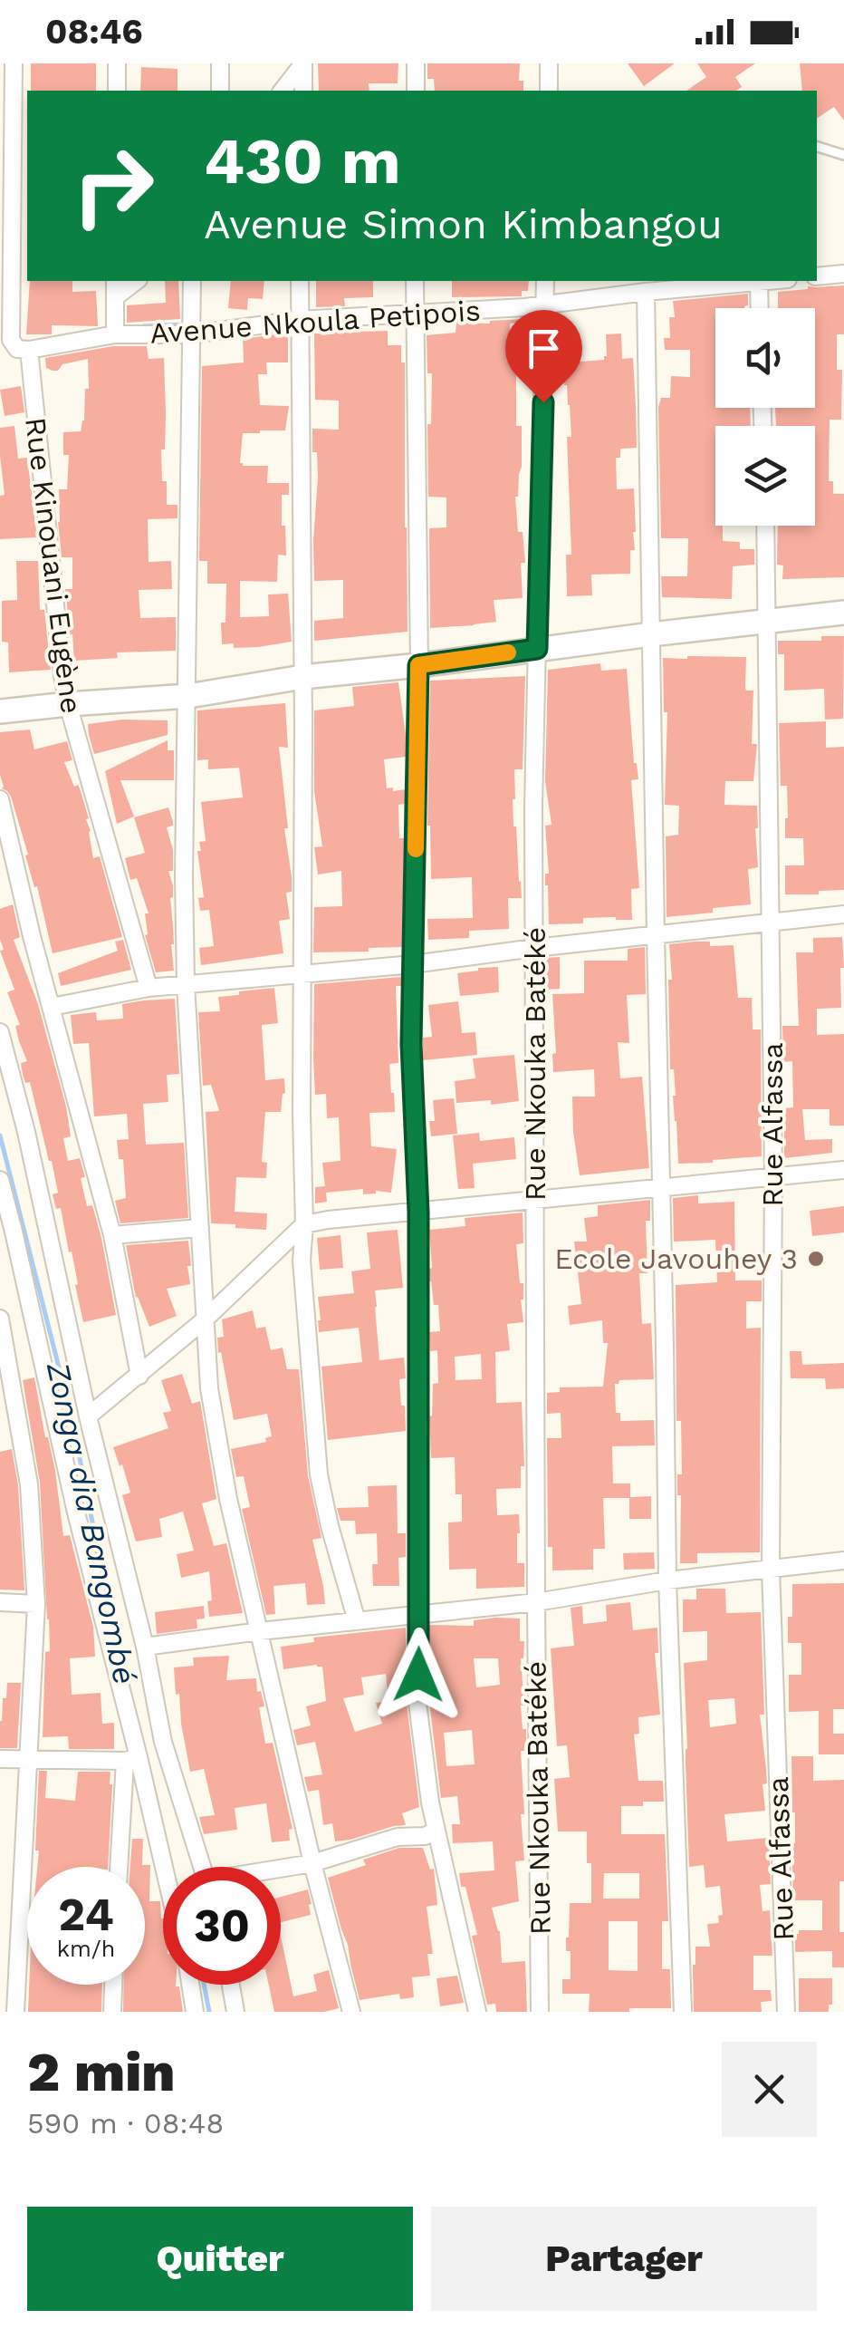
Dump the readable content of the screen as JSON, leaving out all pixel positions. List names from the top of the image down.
{
  "streets": {
    "street": [
      "Avenue Nkoula Petipois",
      "Rue Kinouani Eugène",
      "Rue Nkouka Batéké",
      "Rue Alfassa"
    ]
  },
  "crossings": [
    ["Avenue Nkoula Petipois", "Rue Kinouani Eugène"],
    ["Avenue Nkoula Petipois", "Rue Nkouka Batéké"]
  ],
  "water": ["Zonga dia Bangombé"],
  "places": ["Ecole Javouhey 3"],
  "page": {
    "status": "08:46",
    "turn": ["430 m", "Avenue Simon Kimbangou"],
    "speed": "24 km/h",
    "limit": "30",
    "heading": ["2 min", "590 m · 08:48"],
    "buttons": ["Quitter", "Partager"]
  }
}
